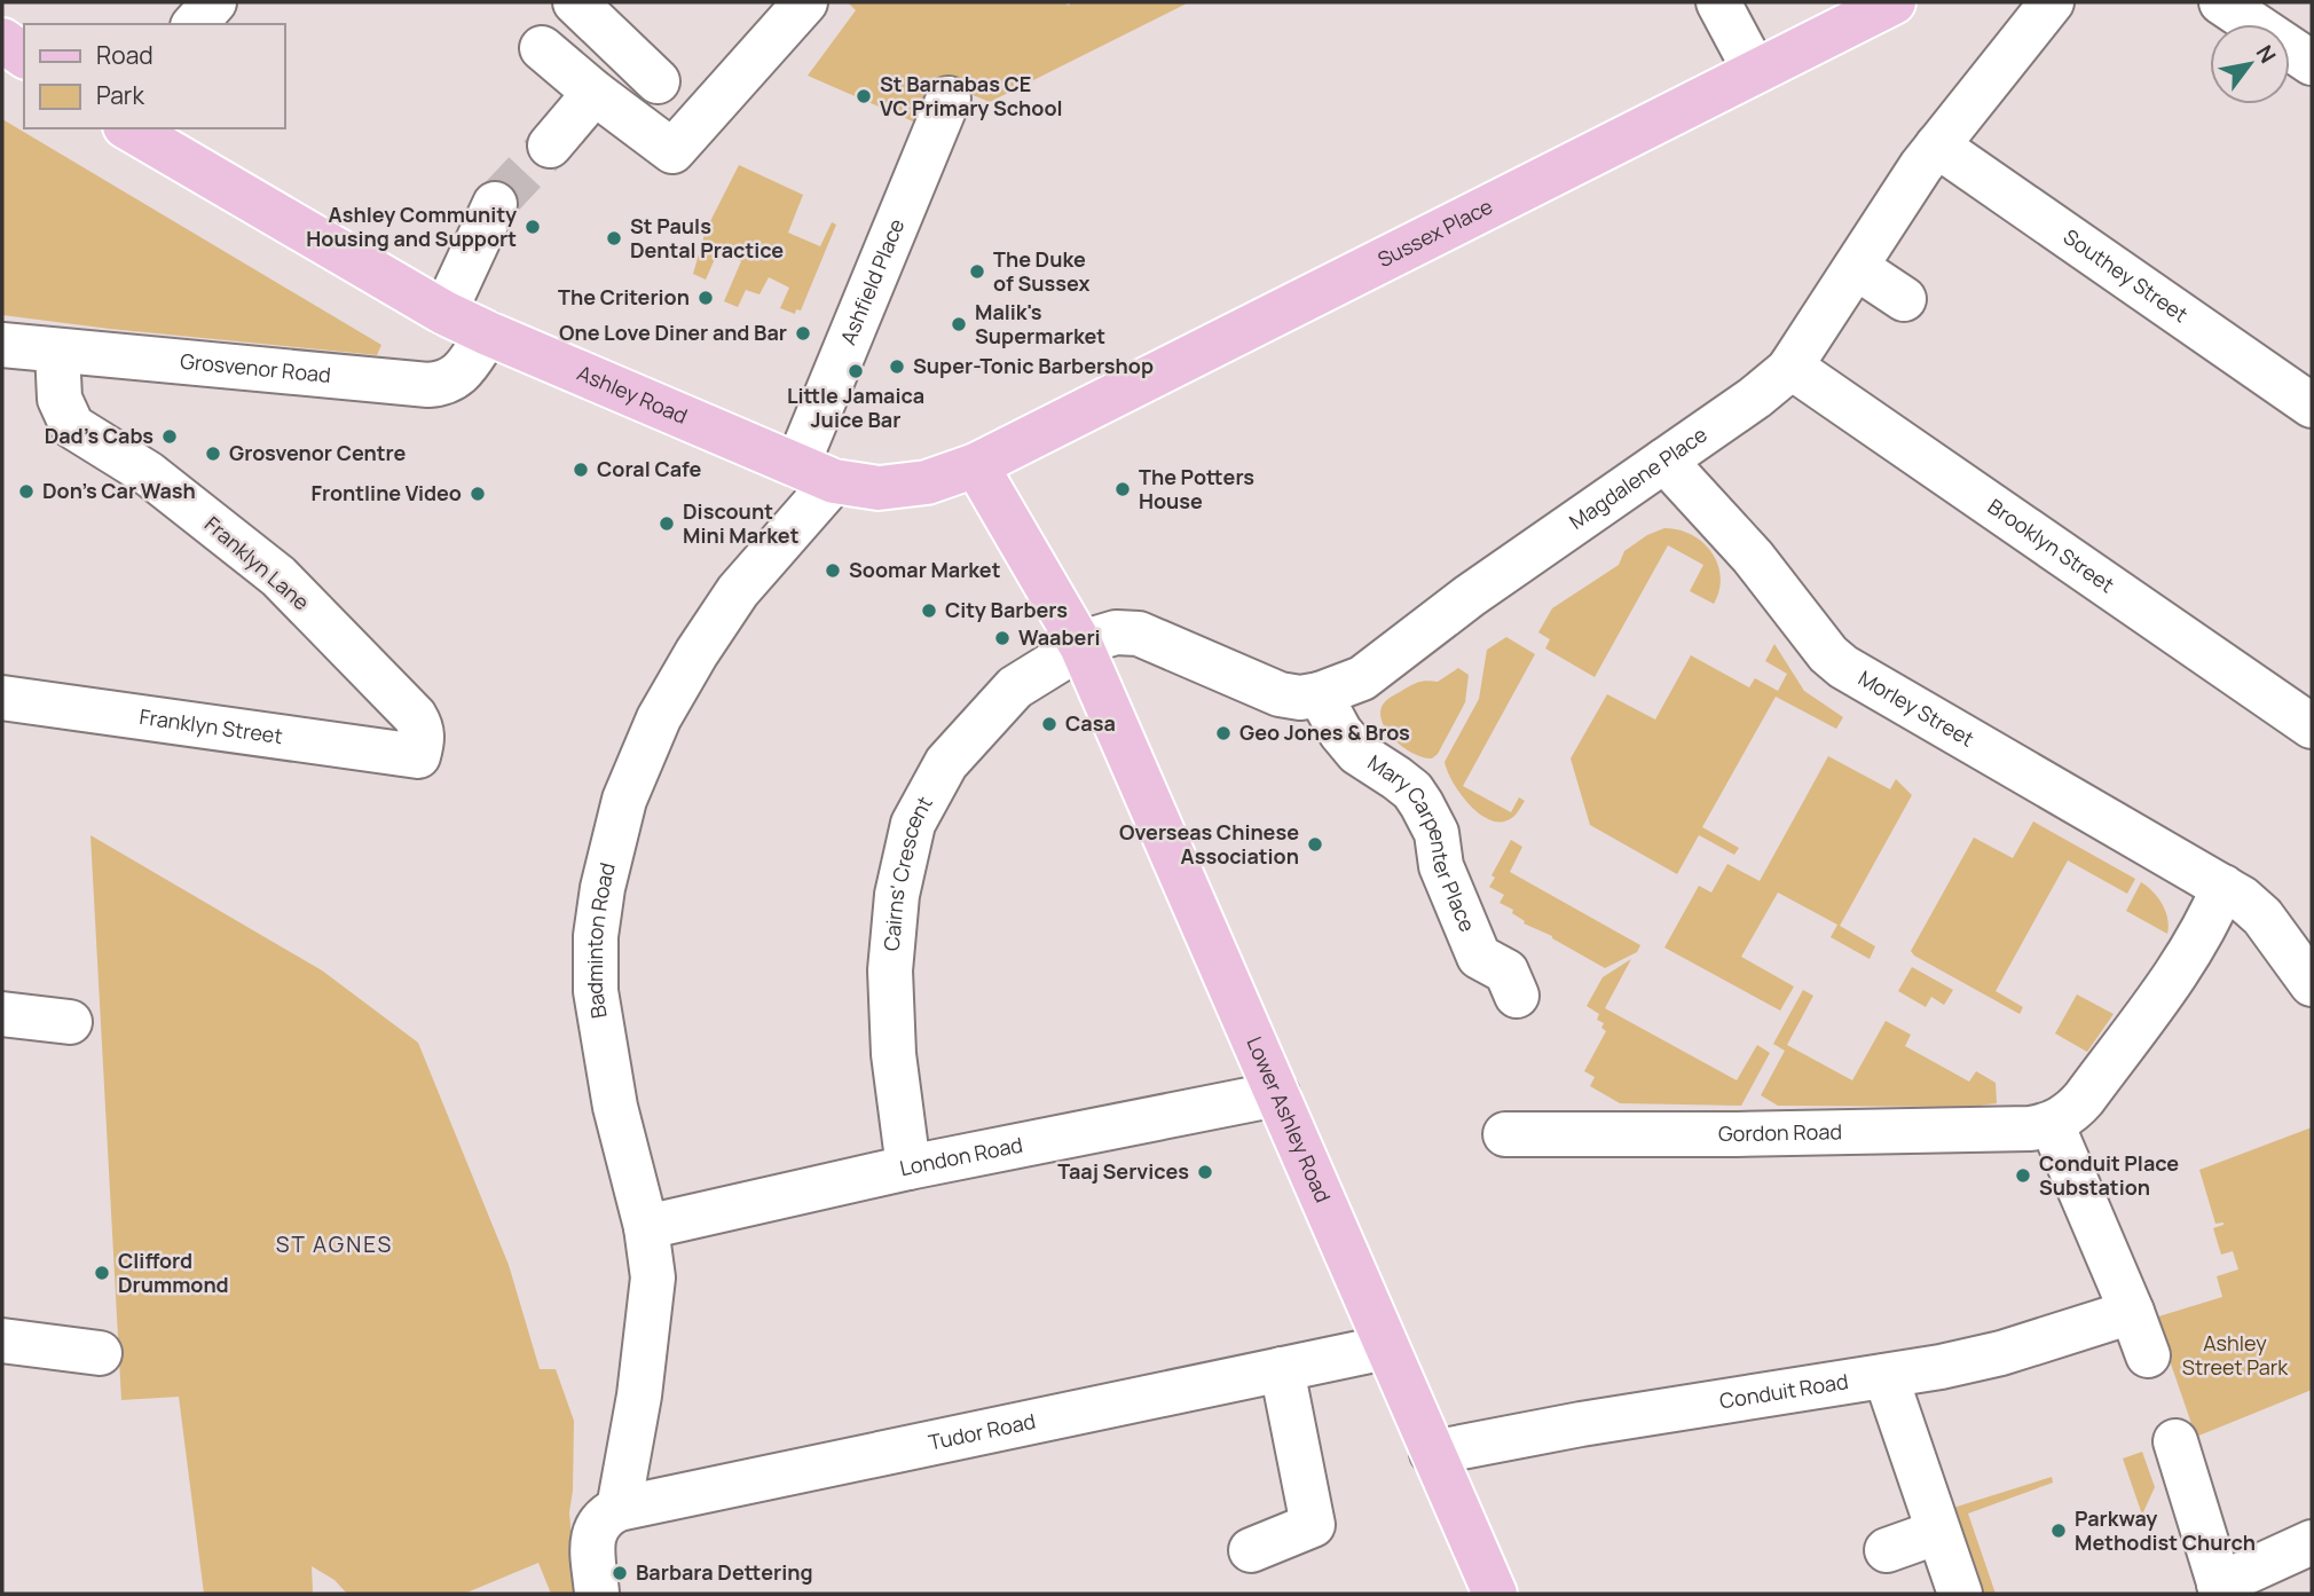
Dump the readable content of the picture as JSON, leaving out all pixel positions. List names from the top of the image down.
{
  "streets": {
    "main road": ["Sussex Place", "Ashley Road", "Lower Ashley Road"],
    "street": [
      "Southey Street",
      "Ashfield Place",
      "Grosvenor Road",
      "Magdalene Place",
      "Brooklyn Street",
      "Franklyn Lane",
      "Morley Street",
      "Franklyn Street",
      "Mary Carpenter Place",
      "Cairns' Crescent",
      "Badminton Road",
      "Gordon Road",
      "London Road",
      "Conduit Road",
      "Tudor Road"
    ]
  },
  "crossings": [
    ["Sussex Place", "Ashley Road"],
    ["Southey Street", "Magdalene Place"],
    ["Ashfield Place", "Ashley Road"],
    ["Ashfield Place", "Badminton Road"],
    ["Grosvenor Road", "Ashley Road"],
    ["Grosvenor Road", "Franklyn Lane"],
    ["Ashley Road", "Badminton Road"],
    ["Magdalene Place", "Brooklyn Street"],
    ["Magdalene Place", "Morley Street"],
    ["Magdalene Place", "Mary Carpenter Place"],
    ["Magdalene Place", "Cairns' Crescent"],
    ["Magdalene Place", "Lower Ashley Road"],
    ["Franklyn Lane", "Franklyn Street"],
    ["Cairns' Crescent", "Lower Ashley Road"],
    ["Cairns' Crescent", "London Road"],
    ["Badminton Road", "London Road"],
    ["Badminton Road", "Tudor Road"],
    ["Lower Ashley Road", "London Road"],
    ["Lower Ashley Road", "Conduit Road"],
    ["Lower Ashley Road", "Tudor Road"]
  ],
  "districts": ["ST AGNES"],
  "parks": ["Ashley Street Park"],
  "places": [
    "St Barnabas CE VC Primary School",
    "Ashley Community Housing and Support",
    "St Pauls Dental Practice",
    "The Duke of Sussex",
    "The Criterion",
    "Malik's Supermarket",
    "One Love Diner and Bar",
    "Super-Tonic Barbershop",
    "Little Jamaica Juice Bar",
    "Dad's Cabs",
    "Grosvenor Centre",
    "Coral Cafe",
    "The Potters House",
    "Don's Car Wash",
    "Frontline Video",
    "Discount Mini Market",
    "Soomar Market",
    "City Barbers",
    "Waaberi",
    "Casa",
    "Geo Jones & Bros",
    "Overseas Chinese Association",
    "Taaj Services",
    "Conduit Place Substation",
    "Clifford Drummond",
    "Parkway Methodist Church",
    "Barbara Dettering"
  ],
  "legend": ["Road", "Park"],
  "north": "top right"
}
